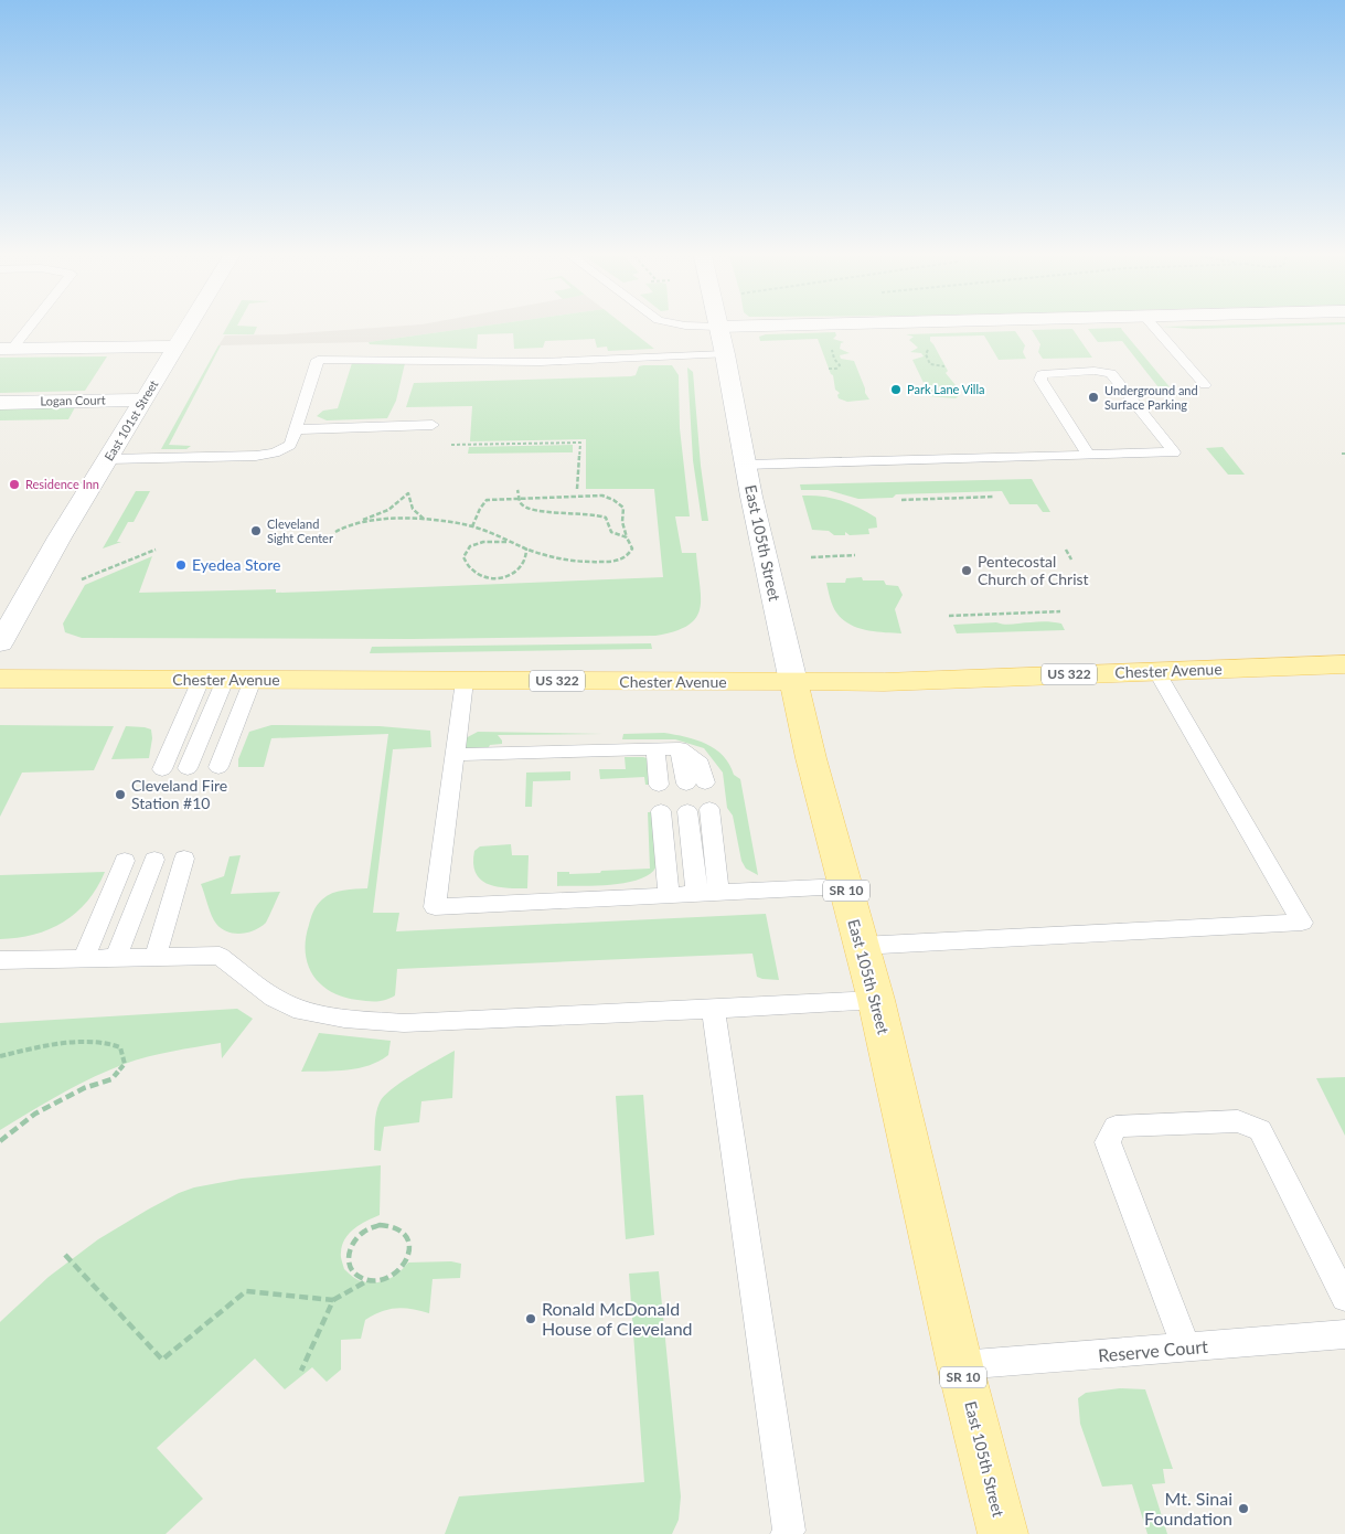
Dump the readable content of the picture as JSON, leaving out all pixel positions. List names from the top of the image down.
{
  "streets": {
    "main road": [
      "East 105th Street",
      "Chester Avenue",
      "US 322",
      "SR 10"
    ],
    "street": ["Logan Court", "East 101st Street"],
    "lane": ["Reserve Court"]
  },
  "crossings": [
    ["Logan Court", "East 101st Street"],
    ["East 105th Street", "Chester Avenue"],
    ["East 105th Street", "Reserve Court"]
  ],
  "places": [
    "Park Lane Villa",
    "Underground and Surface Parking",
    "Residence Inn",
    "Cleveland Sight Center",
    "Eyedea Store",
    "Pentecostal Church of Christ",
    "Cleveland Fire Station #10",
    "Ronald McDonald House of Cleveland",
    "Mt. Sinai Foundation"
  ]
}
